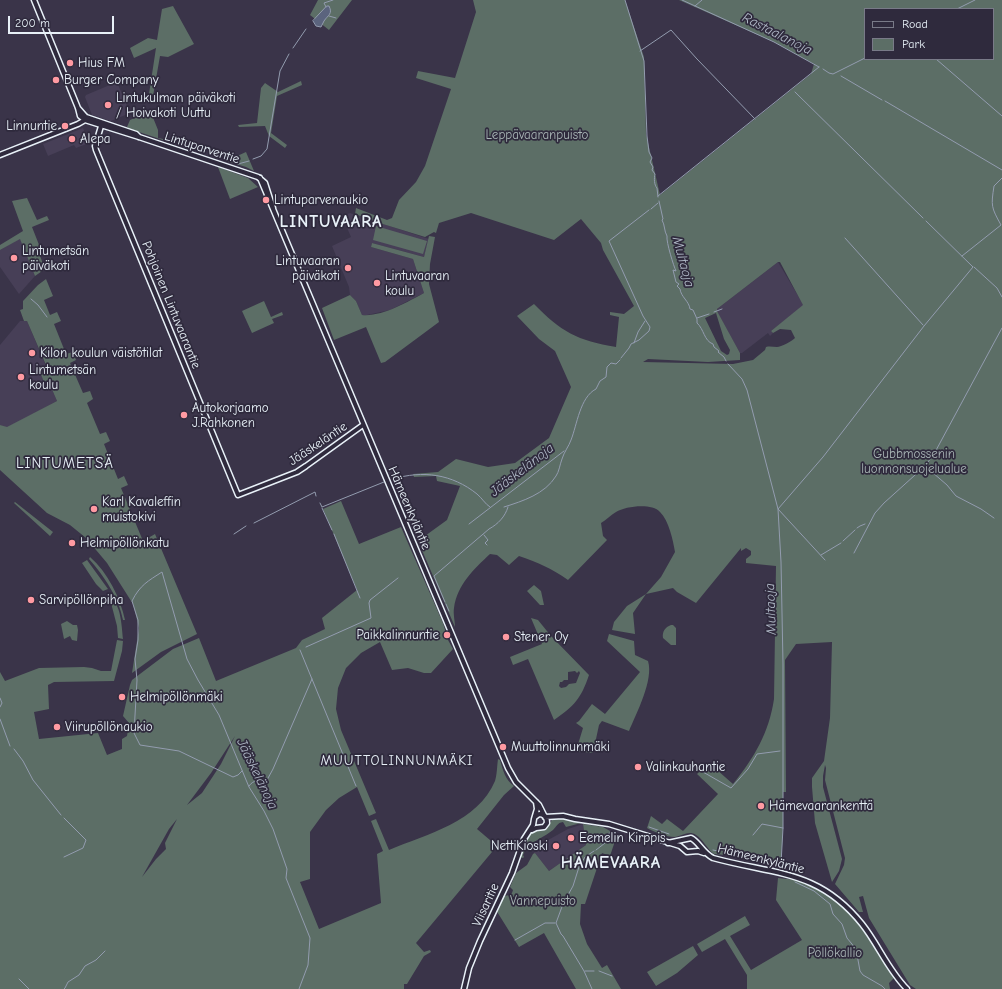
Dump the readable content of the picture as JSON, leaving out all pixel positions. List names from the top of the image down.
{
  "streets": {
    "street": [
      "Lintuparventie",
      "Pohjoinen Lintuvaarantie",
      "Jääskeläntie",
      "Hämeenkyläntie",
      "Viisaritie"
    ]
  },
  "crossings": [
    ["Lintuparventie", "Pohjoinen Lintuvaarantie"],
    ["Lintuparventie", "Hämeenkyläntie"],
    ["Pohjoinen Lintuvaarantie", "Jääskeläntie"],
    ["Jääskeläntie", "Hämeenkyläntie"],
    ["Hämeenkyläntie", "Viisaritie"]
  ],
  "districts": [
    "LINTUVAARA",
    "LINTUMETSÄ",
    "MUUTTOLINNUNMÄKI",
    "HÄMEVAARA"
  ],
  "water": ["Rastaalanoja", "Multaoja", "Jääskelänoja"],
  "parks": [
    "Leppävaaranpuisto",
    "Gubbmossenin luonnonsuojelualue",
    "Vannepuisto",
    "Pöllökallio"
  ],
  "places": [
    "Hius FM",
    "Burger Company",
    "Lintukulman päiväkoti / Hoivakoti Uuttu",
    "Linnuntie",
    "Alepa",
    "Lintuparvenaukio",
    "Lintumetsän päiväkoti",
    "Lintuvaaran päiväkoti",
    "Lintuvaaran koulu",
    "Kilon koulun väistötilat",
    "Lintumetsän koulu",
    "Autokorjaamo J.Rahkonen",
    "Karl Kavaleffin muistokivi",
    "Helmipöllönkatu",
    "Sarvipöllönpiha",
    "Paikkalinnuntie",
    "Stener Oy",
    "Helmipöllönmäki",
    "Viirupöllönaukio",
    "Muuttolinnunmäki",
    "Valinkauhantie",
    "Hämevaarankenttä",
    "Eemelin Kirppis",
    "NettiKioski"
  ],
  "legend": ["Road", "Park"],
  "scale_bar": "200 m"
}
